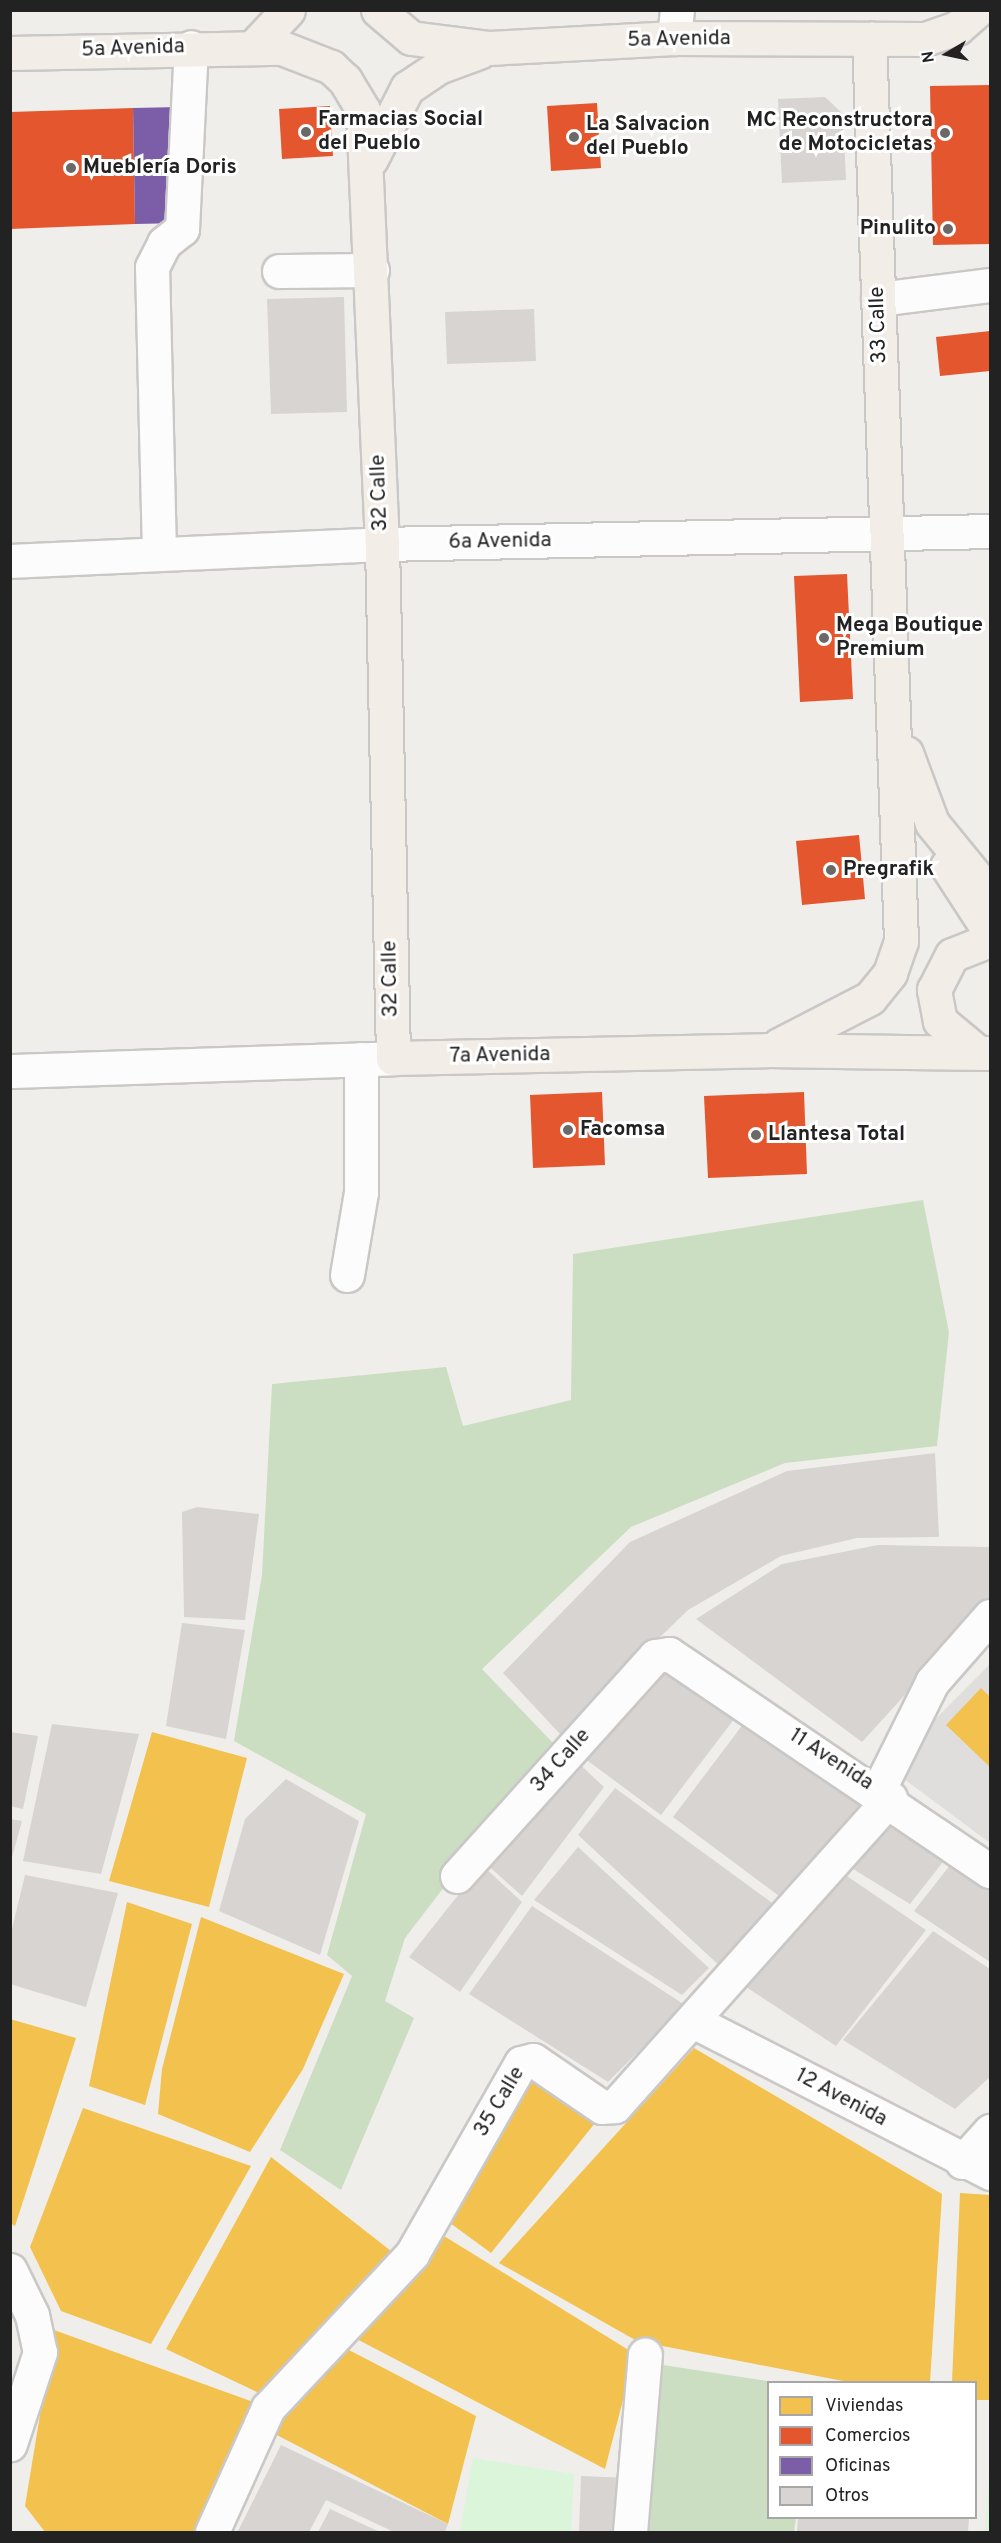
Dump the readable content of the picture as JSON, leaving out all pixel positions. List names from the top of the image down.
{
  "streets": {
    "main road": [
      "5a Avenida",
      "33 Calle",
      "32 Calle",
      "7a Avenida"
    ],
    "street": [
      "6a Avenida",
      "11 Avenida",
      "34 Calle",
      "12 Avenida",
      "35 Calle"
    ]
  },
  "crossings": [
    ["5a Avenida", "33 Calle"],
    ["5a Avenida", "32 Calle"],
    ["33 Calle", "6a Avenida"],
    ["33 Calle", "7a Avenida"],
    ["32 Calle", "6a Avenida"],
    ["32 Calle", "7a Avenida"],
    ["11 Avenida", "34 Calle"],
    ["11 Avenida", "35 Calle"],
    ["12 Avenida", "35 Calle"]
  ],
  "places": [
    "Farmacias Social del Pueblo",
    "MC Reconstructora de Motocicletas",
    "La Salvacion del Pueblo",
    "Mueblería Doris",
    "Pinulito",
    "Mega Boutique Premium",
    "Pregrafik",
    "Facomsa",
    "Llantesa Total"
  ],
  "legend": [
    "Viviendas",
    "Comercios",
    "Oficinas",
    "Otros"
  ],
  "north": "left"
}
